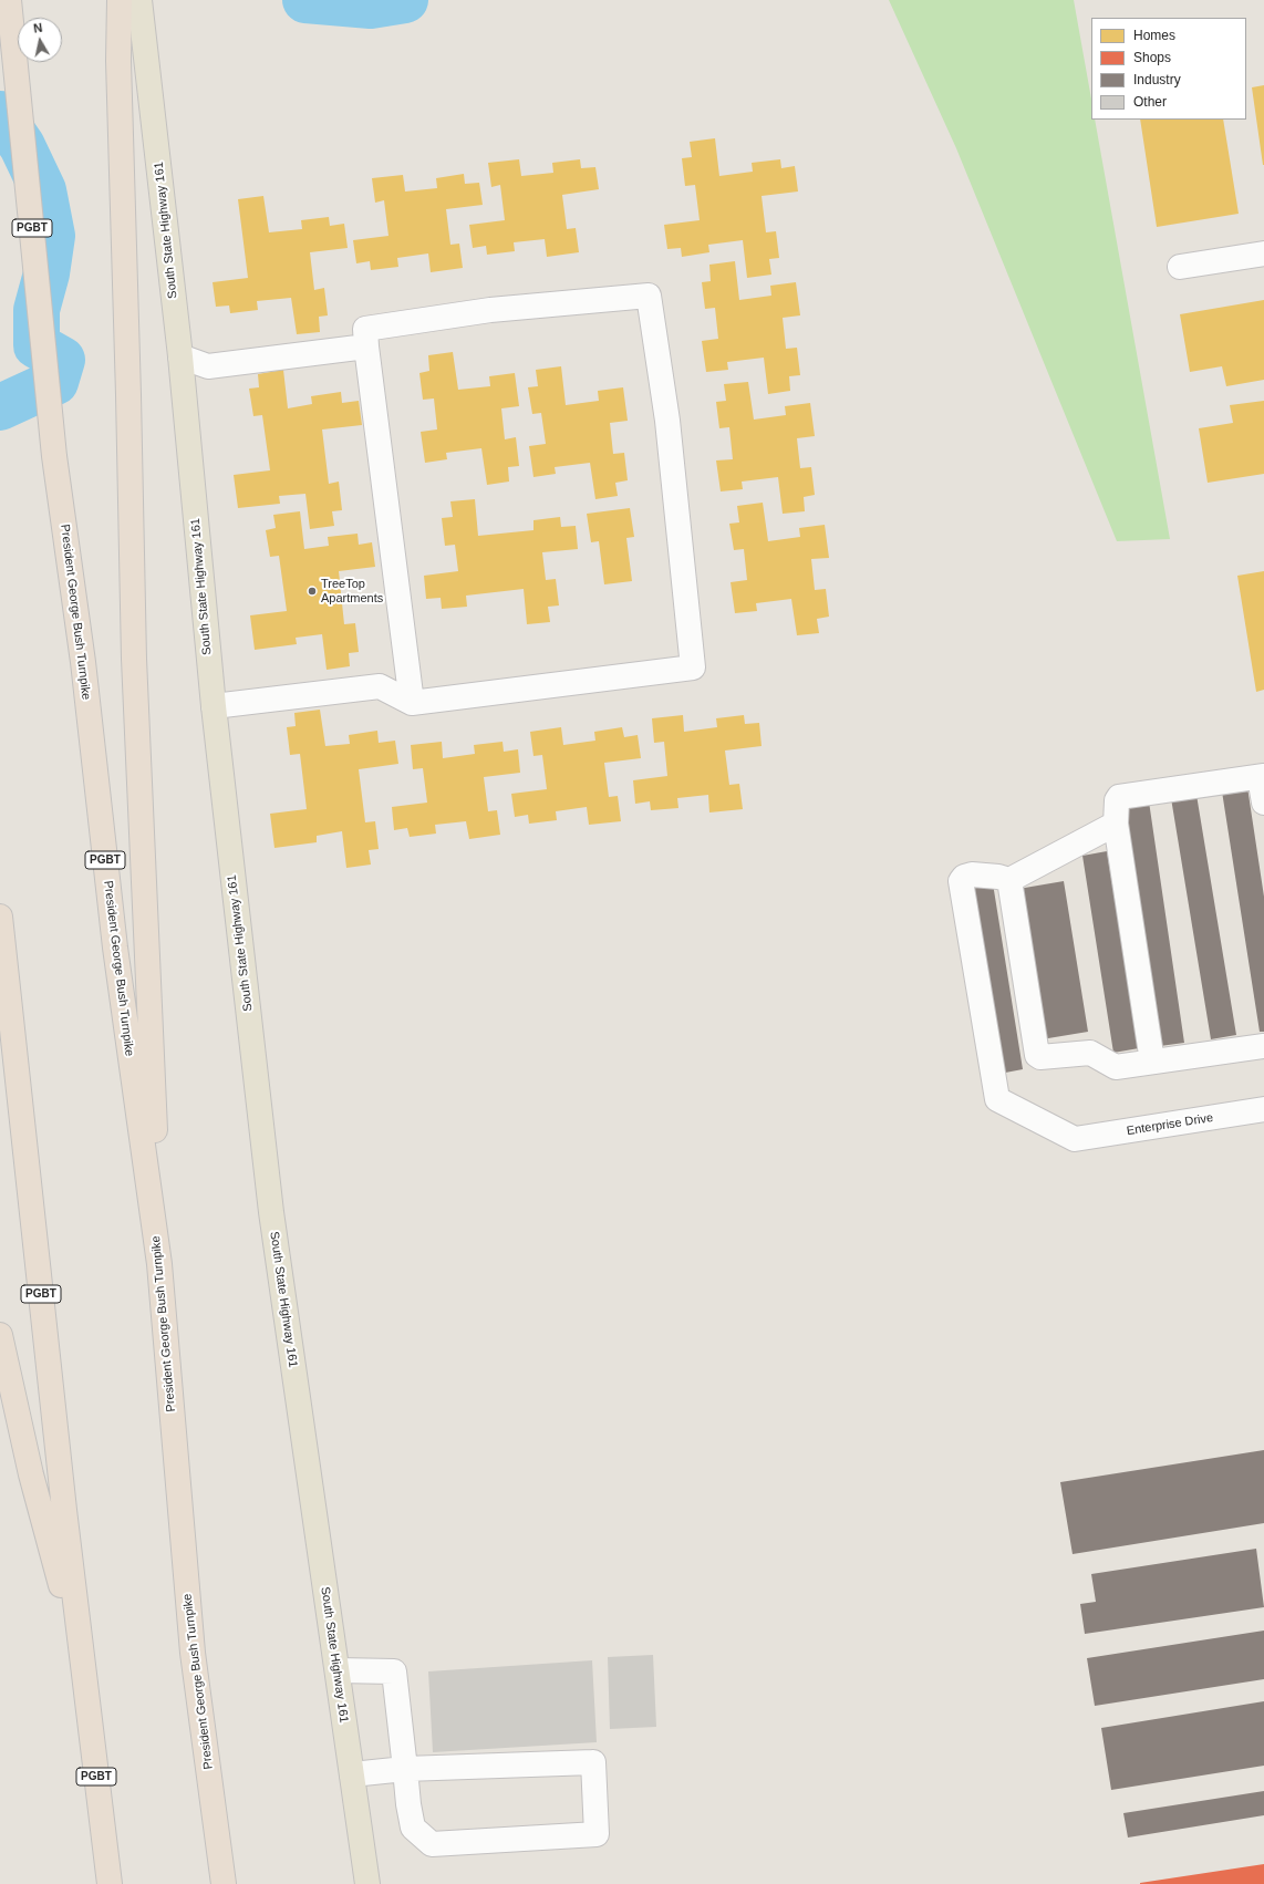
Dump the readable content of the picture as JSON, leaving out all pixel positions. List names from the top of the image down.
{
  "streets": {
    "highway": ["PGBT", "President George Bush Turnpike"],
    "main road": ["South State Highway 161"],
    "street": ["Enterprise Drive"]
  },
  "places": ["TreeTop Apartments"],
  "legend": [
    "Homes",
    "Shops",
    "Industry",
    "Other"
  ],
  "north": "top"
}
